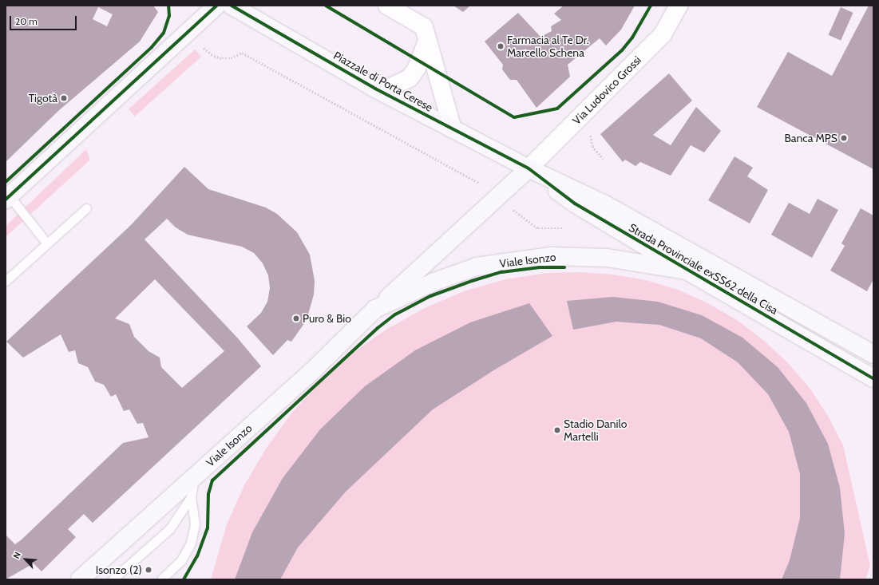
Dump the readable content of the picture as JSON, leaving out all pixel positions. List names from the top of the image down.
{
  "streets": {
    "main road": ["Piazzale di Porta Cerese", "Viale Isonzo", "Strada Provinciale exSS62 della Cisa"],
    "street": ["Via Ludovico Grossi"]
  },
  "crossings": [
    ["Piazzale di Porta Cerese", "Via Ludovico Grossi"],
    ["Piazzale di Porta Cerese", "Viale Isonzo"],
    ["Piazzale di Porta Cerese", "Strada Provinciale exSS62 della Cisa"],
    ["Via Ludovico Grossi", "Viale Isonzo"],
    ["Via Ludovico Grossi", "Strada Provinciale exSS62 della Cisa"],
    ["Viale Isonzo", "Strada Provinciale exSS62 della Cisa"]
  ],
  "places": [
    "Farmacia al Te Dr. Marcello Schena",
    "Tigotà",
    "Banca MPS",
    "Puro & Bio",
    "Stadio Danilo Martelli",
    "Isonzo (2)"
  ],
  "scale_bar": "20 m",
  "north": "top left"
}
